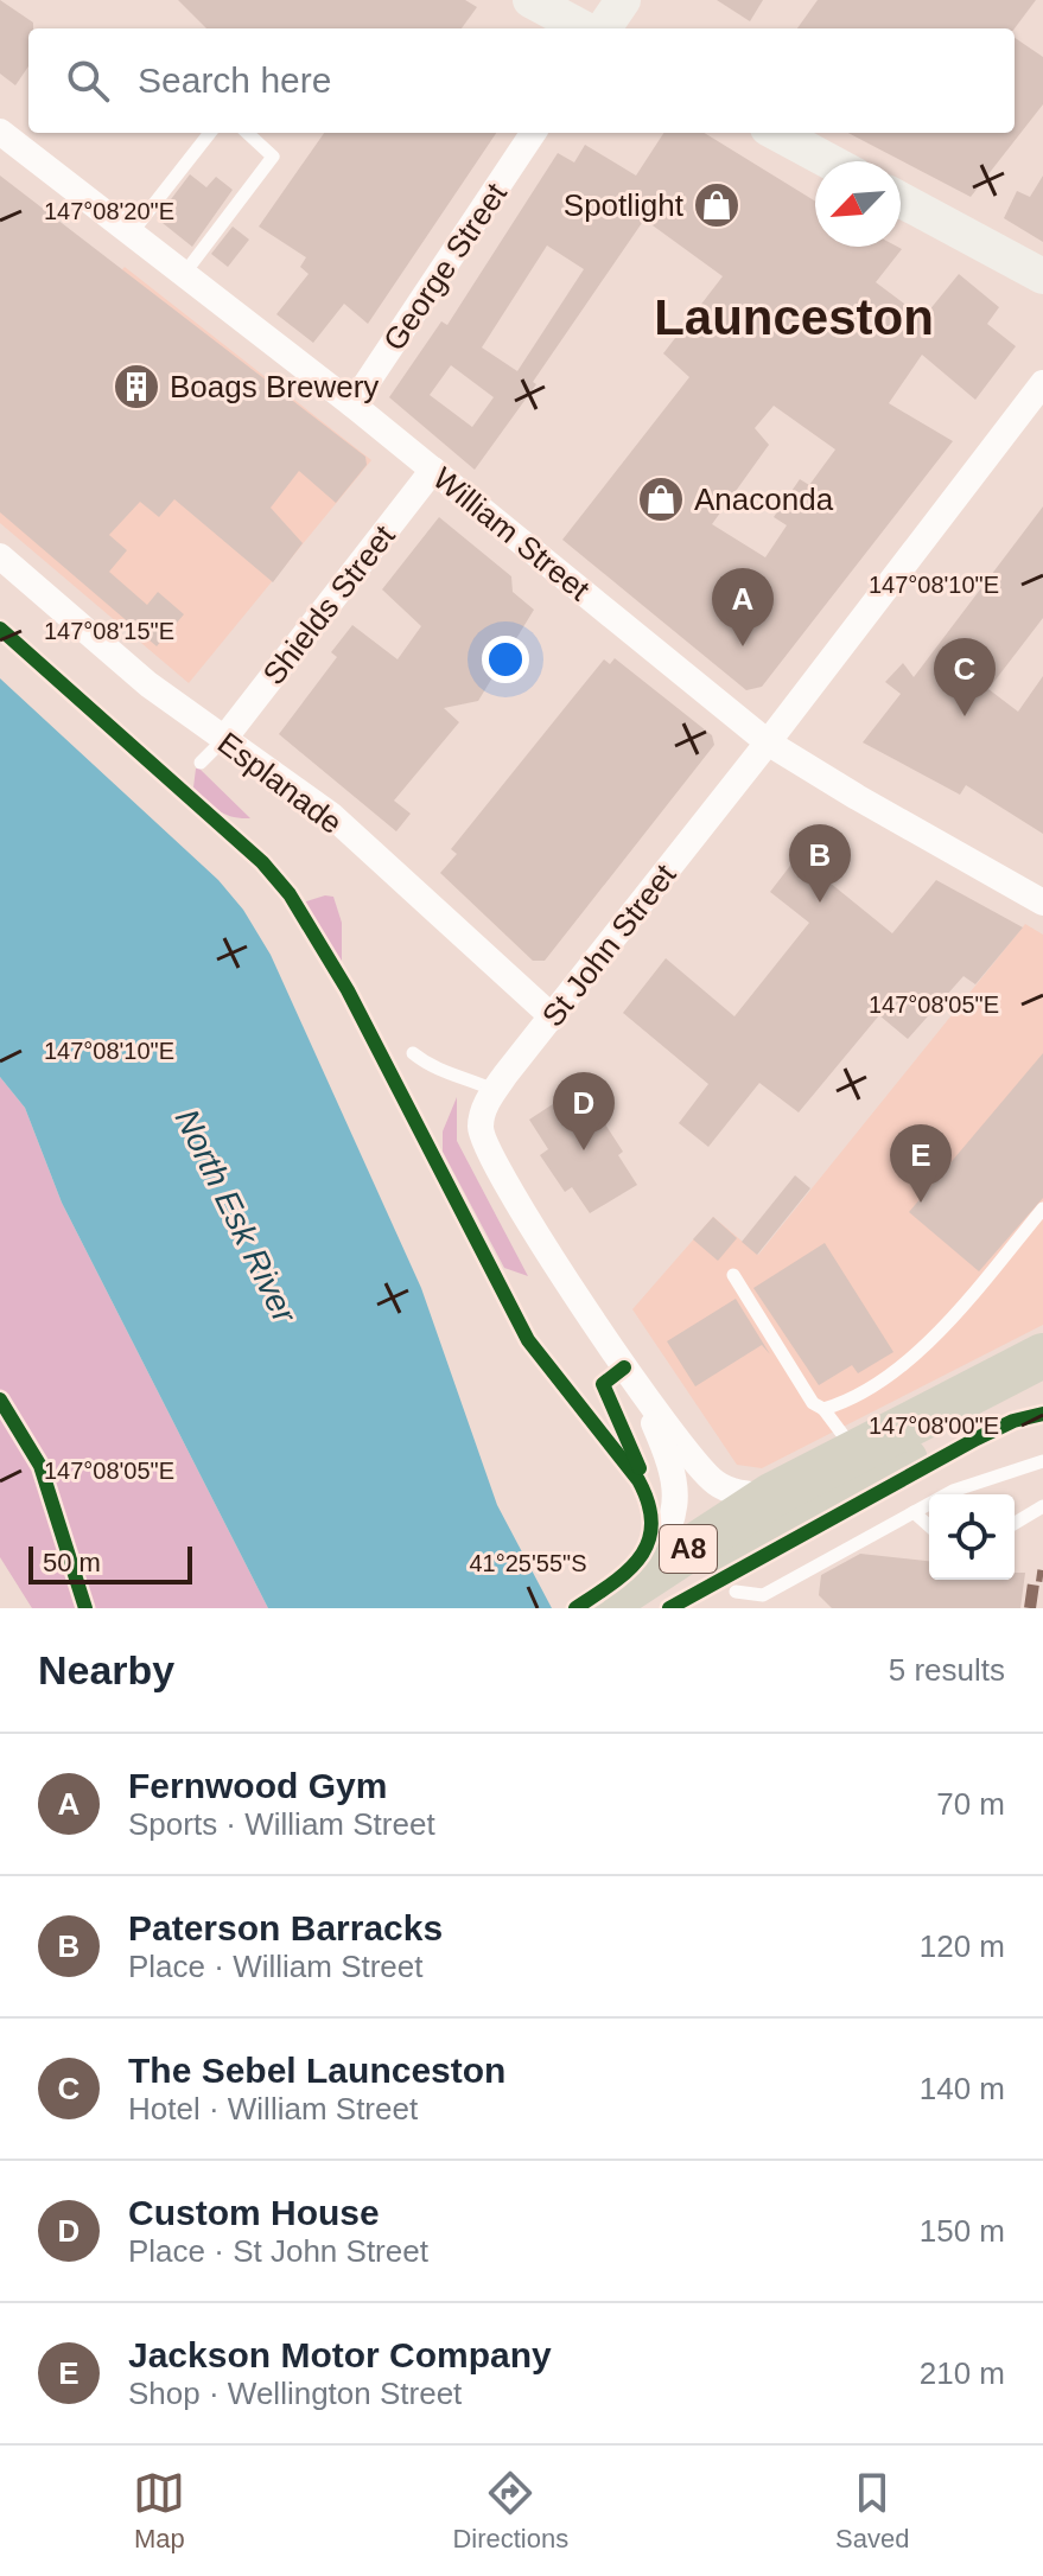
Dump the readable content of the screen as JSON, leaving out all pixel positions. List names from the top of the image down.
{
  "streets": {
    "highway": ["A8"],
    "street": [
      "George Street",
      "William Street",
      "Shields Street",
      "Esplanade",
      "St John Street"
    ]
  },
  "crossings": [
    ["George Street", "William Street"],
    ["William Street", "Shields Street"],
    ["William Street", "St John Street"],
    ["Shields Street", "Esplanade"],
    ["Esplanade", "St John Street"],
    ["St John Street", "A8"]
  ],
  "districts": ["Launceston"],
  "water": ["North Esk River"],
  "places": {
    "shop": ["Spotlight", "Anaconda"],
    "building": ["Boags Brewery"]
  },
  "scale_bar": "50 m",
  "north": "bottom left",
  "page": {
    "search": "Search here",
    "pins": [
      "A",
      "C",
      "B",
      "D",
      "E"
    ],
    "scale": "50 m",
    "heading": ["Nearby", "5 results"],
    "list": [
      {
        "mark": "A",
        "name": "Fernwood Gym",
        "note": "Sports · William Street",
        "value": "70 m"
      },
      {
        "mark": "B",
        "name": "Paterson Barracks",
        "note": "Place · William Street",
        "value": "120 m"
      },
      {
        "mark": "C",
        "name": "The Sebel Launceston",
        "note": "Hotel · William Street",
        "value": "140 m"
      },
      {
        "mark": "D",
        "name": "Custom House",
        "note": "Place · St John Street",
        "value": "150 m"
      },
      {
        "mark": "E",
        "name": "Jackson Motor Company",
        "note": "Shop · Wellington Street",
        "value": "210 m"
      }
    ],
    "nav": ["Map", "Directions", "Saved"]
  },
  "coordinates": [
    "147°08'20\"E",
    "147°08'10\"E",
    "147°08'15\"E",
    "147°08'05\"E",
    "147°08'00\"E",
    "41°25'55\"S"
  ]
}
